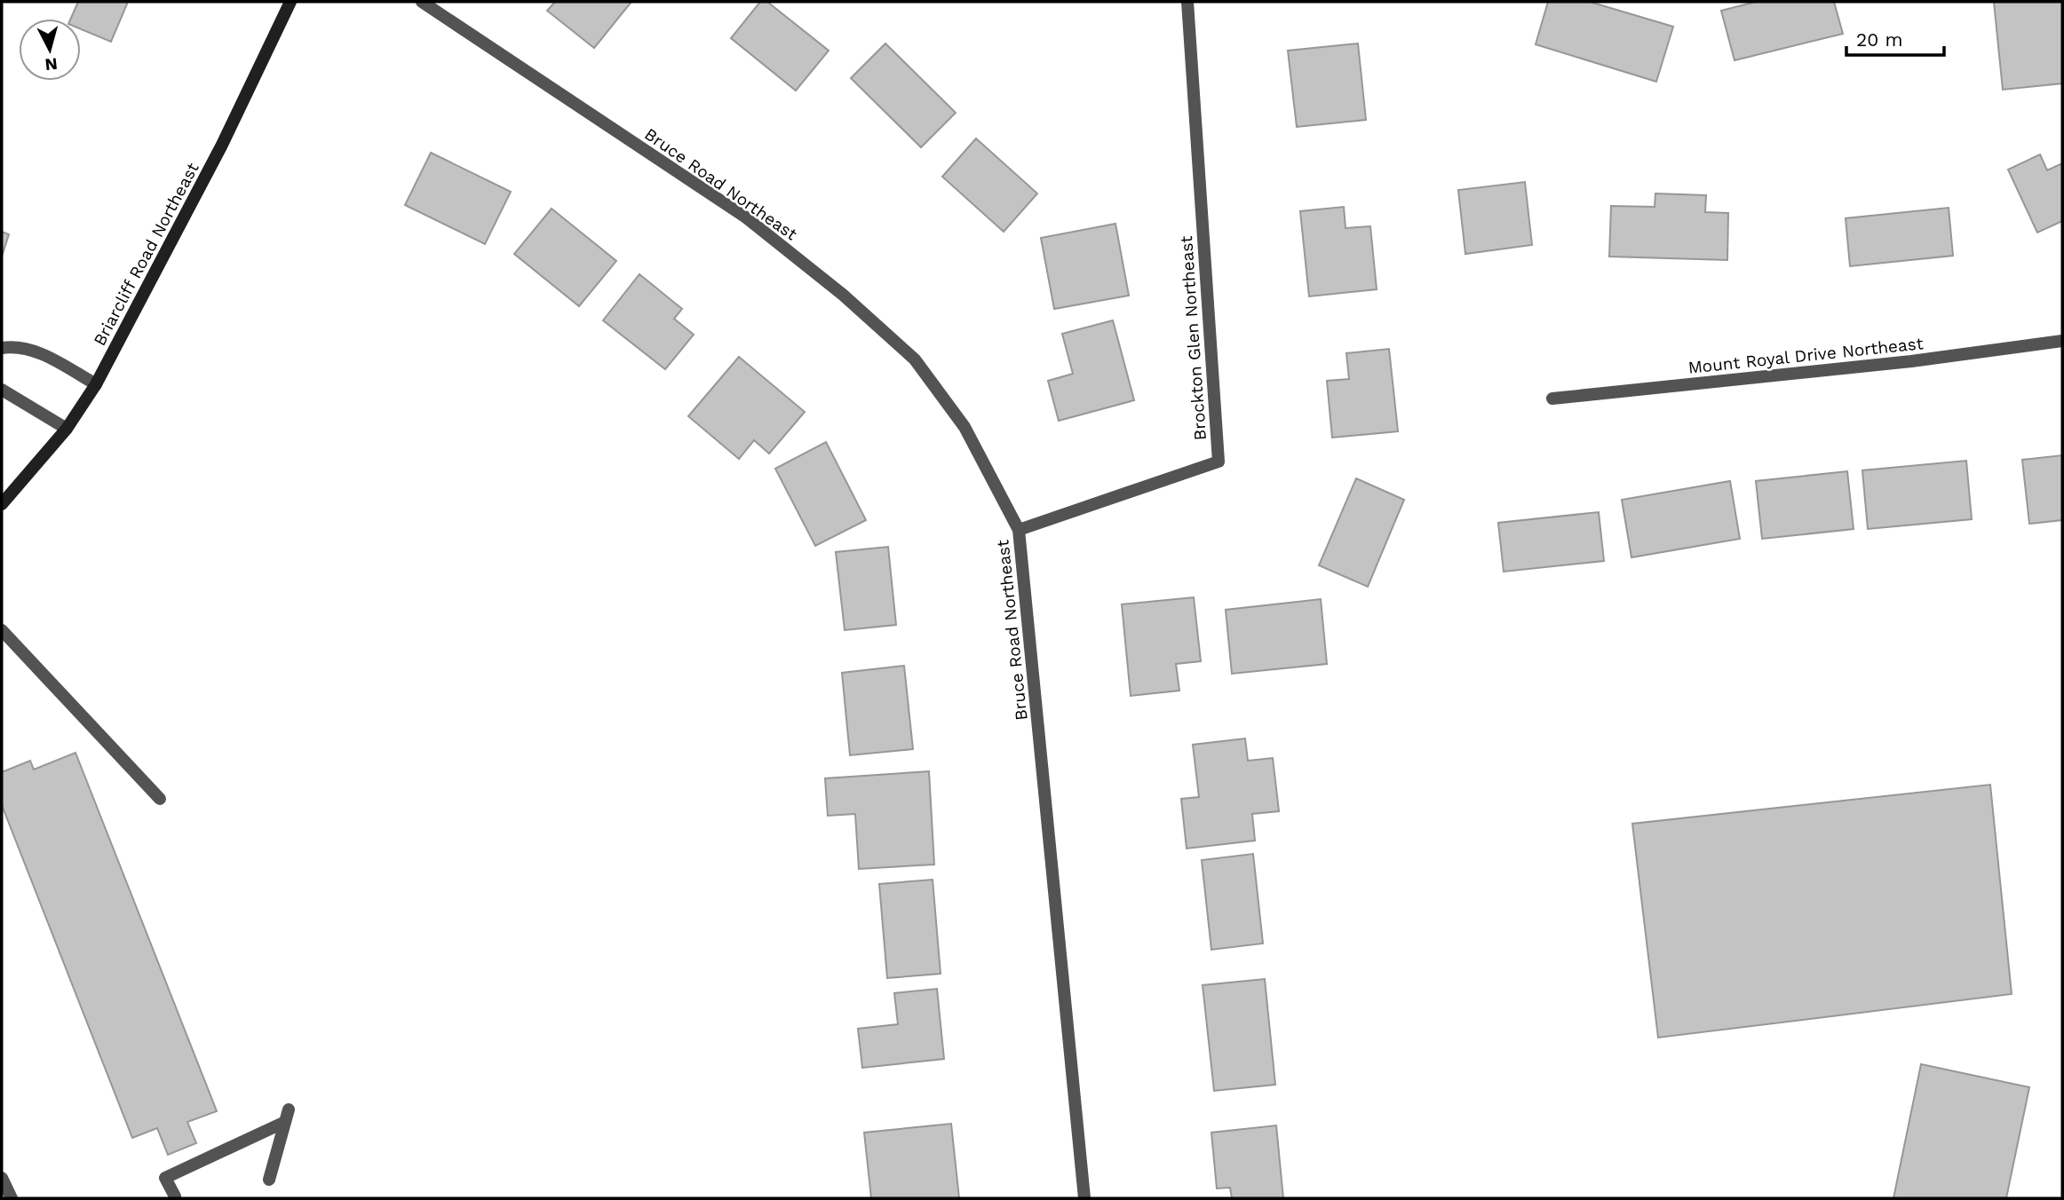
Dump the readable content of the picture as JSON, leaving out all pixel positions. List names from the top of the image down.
{
  "streets": {
    "main road": ["Briarcliff Road Northeast"],
    "street": ["Bruce Road Northeast", "Brockton Glen Northeast", "Mount Royal Drive Northeast"]
  },
  "crossings": [
    ["Bruce Road Northeast", "Brockton Glen Northeast"]
  ],
  "scale_bar": "20 m",
  "north": "bottom"
}
